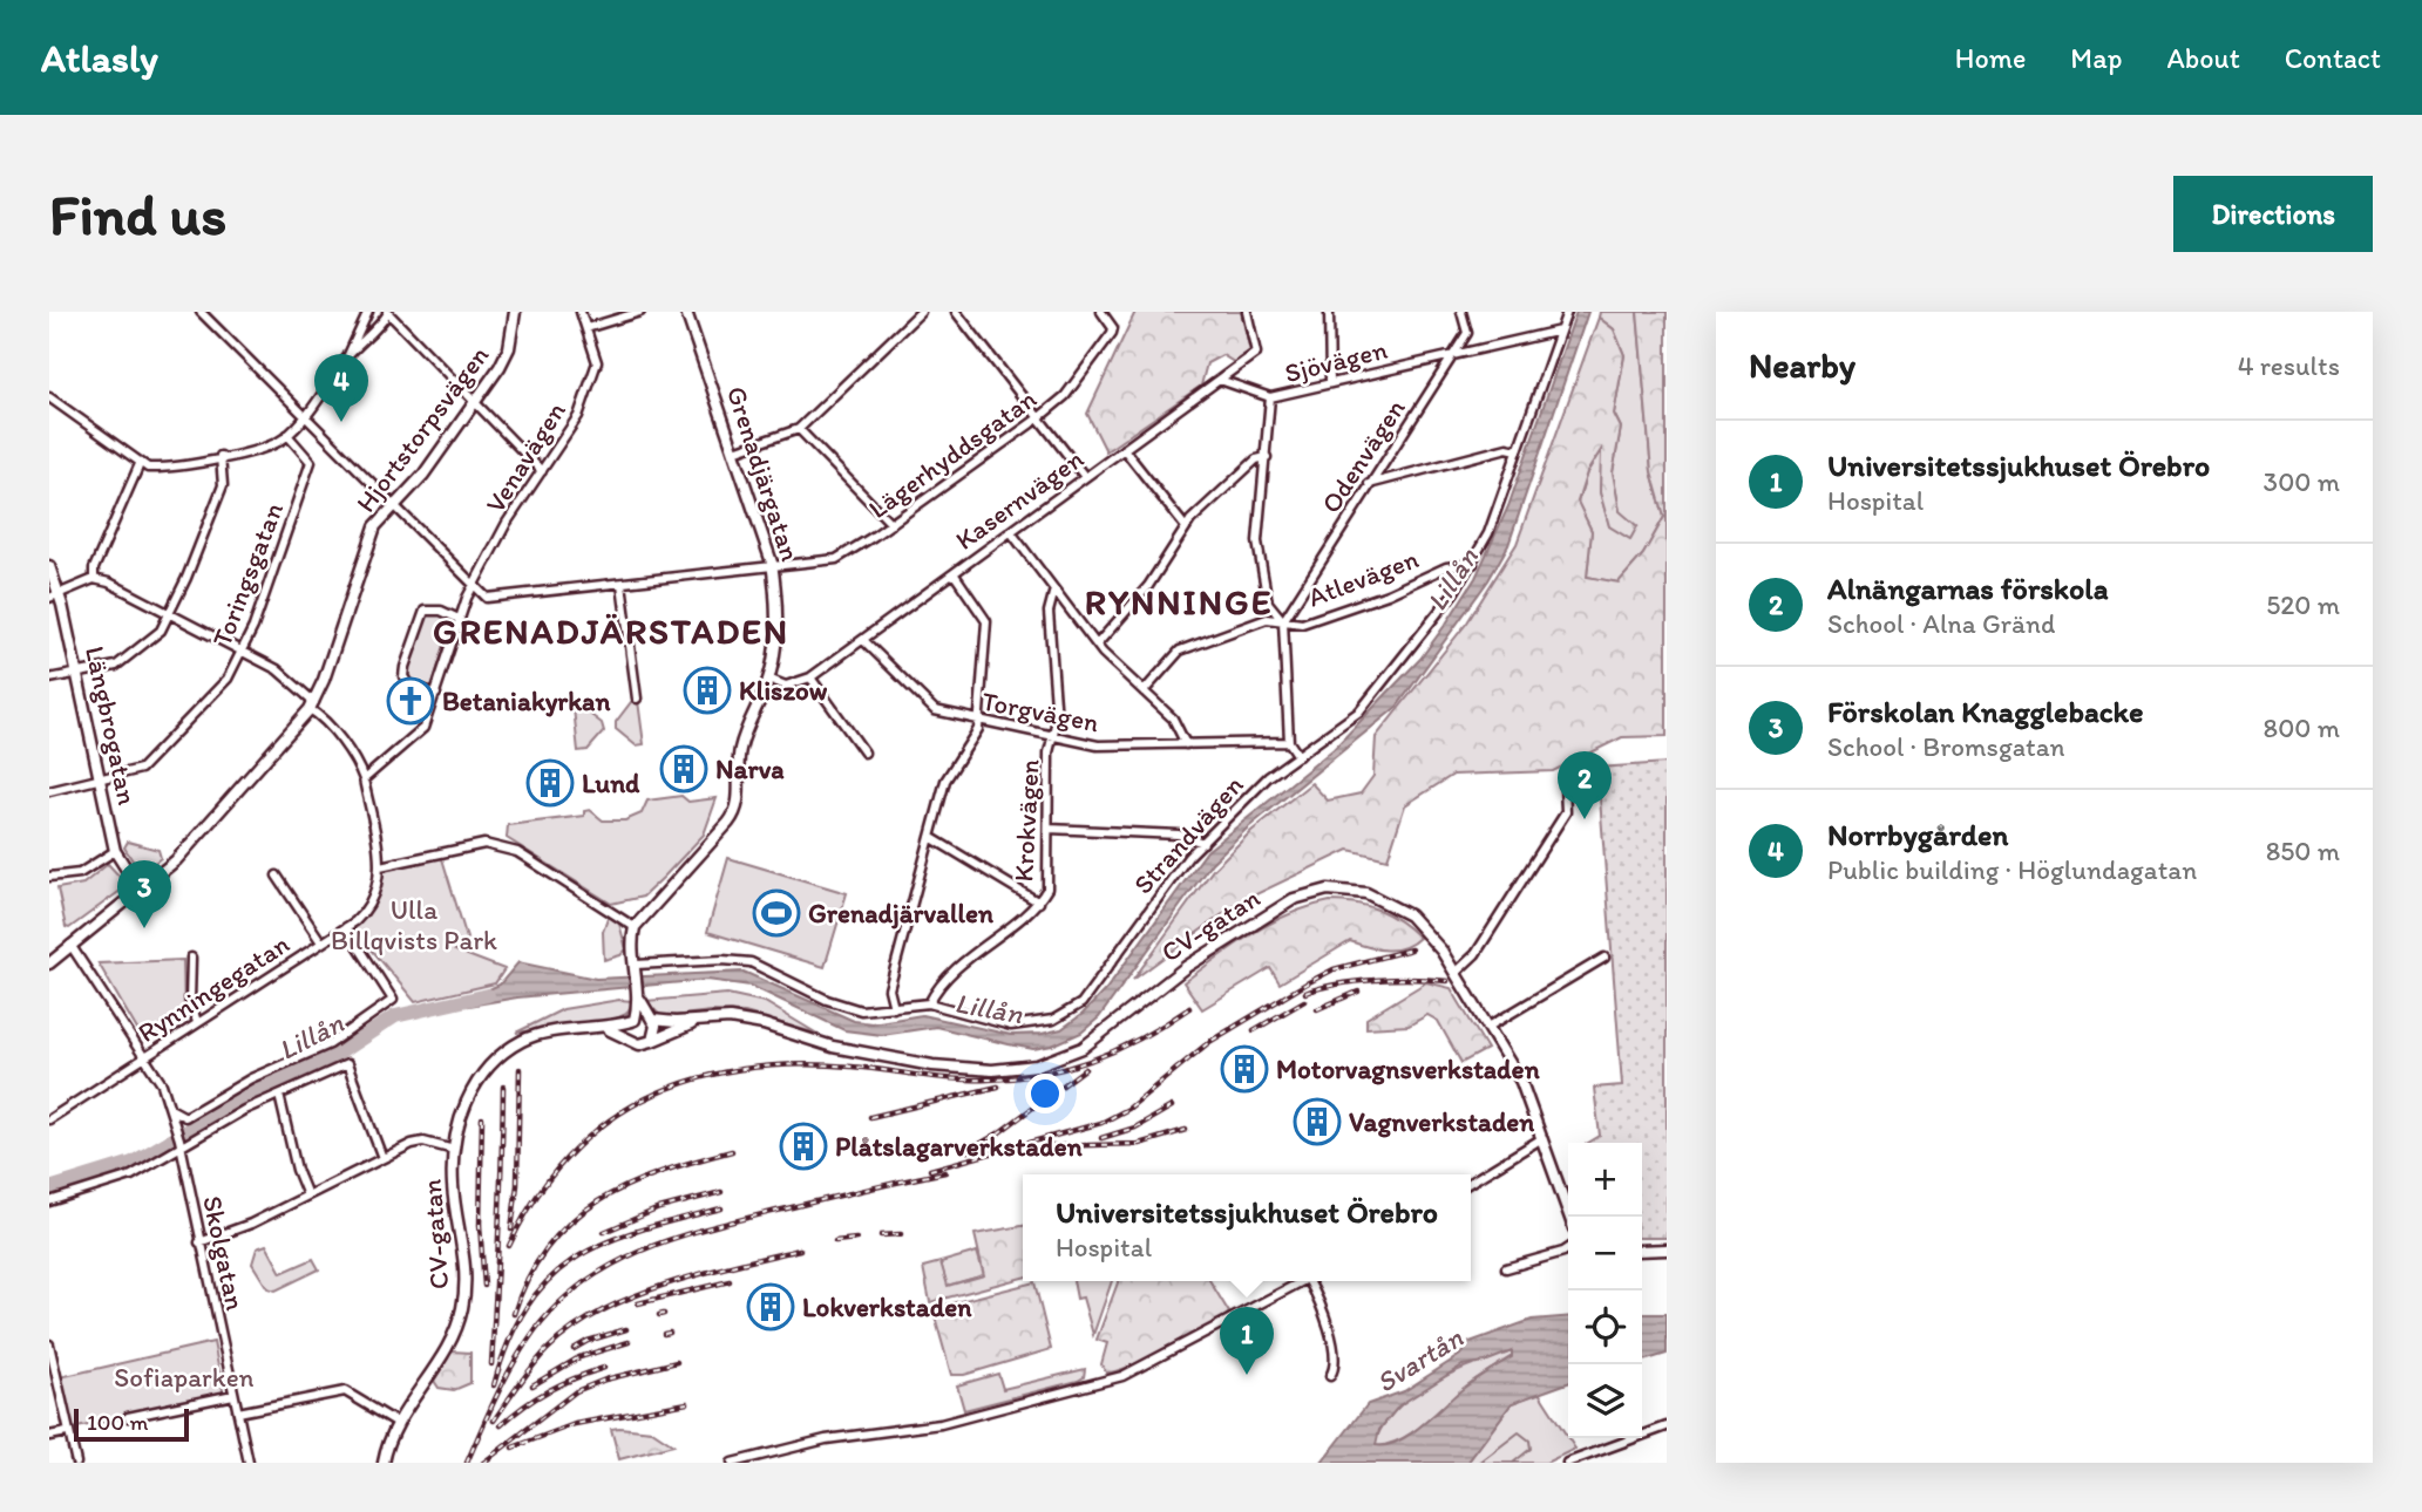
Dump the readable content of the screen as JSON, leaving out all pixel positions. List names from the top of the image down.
{
  "streets": {
    "street": [
      "Sjövägen",
      "Hjortstorpsvägen",
      "Lägerhyddsgatan",
      "Odenvägen",
      "Venavägen",
      "Grenadjärgatan",
      "Kasernvägen",
      "Toringsgatan",
      "Atlevägen",
      "Torgvägen",
      "Längbrogatan",
      "Krokvägen",
      "Strandvägen",
      "CV-gatan",
      "Rynningegatan",
      "Skolgatan"
    ]
  },
  "crossings": [
    ["Sjövägen", "Odenvägen"],
    ["Sjövägen", "Kasernvägen"],
    ["Sjövägen", "Strandvägen"],
    ["Hjortstorpsvägen", "Längbrogatan"],
    ["Hjortstorpsvägen", "Skolgatan"],
    ["Lägerhyddsgatan", "Venavägen"],
    ["Lägerhyddsgatan", "Grenadjärgatan"],
    ["Odenvägen", "Atlevägen"],
    ["Venavägen", "Rynningegatan"],
    ["Kasernvägen", "Torgvägen"],
    ["Toringsgatan", "Längbrogatan"],
    ["Atlevägen", "Strandvägen"],
    ["Torgvägen", "Krokvägen"],
    ["Krokvägen", "Strandvägen"],
    ["Rynningegatan", "Skolgatan"]
  ],
  "districts": ["RYNNINGE", "GRENADJÄRSTADEN"],
  "water": ["Lillån", "Svartån"],
  "parks": ["Ulla Billqvists Park", "Sofiaparken"],
  "places": {
    "building": [
      "Kliszow",
      "Narva",
      "Lund",
      "Motorvagnsverkstaden",
      "Vagnverkstaden",
      "Plåtslagarverkstaden",
      "Lokverkstaden"
    ],
    "church": ["Betaniakyrkan"],
    "sports": ["Grenadjärvallen"]
  },
  "scale_bar": "100 m",
  "page": {
    "header": "Atlasly",
    "nav": [
      "Home",
      "Map",
      "About",
      "Contact"
    ],
    "buttons": "Directions",
    "title": "Find us",
    "heading": ["Nearby", "4 results"],
    "pins": [
      "4",
      "2",
      "3",
      "1"
    ],
    "list": [
      {
        "mark": "1",
        "name": "Universitetssjukhuset Örebro",
        "note": "Hospital",
        "value": "300 m"
      },
      {
        "mark": "2",
        "name": "Alnängarnas förskola",
        "note": "School · Alna Gränd",
        "value": "520 m"
      },
      {
        "mark": "3",
        "name": "Förskolan Knagglebacke",
        "note": "School · Bromsgatan",
        "value": "800 m"
      },
      {
        "mark": "4",
        "name": "Norrbygården",
        "note": "Public building · Höglundagatan",
        "value": "850 m"
      }
    ],
    "map_buttons": ["+", "−"],
    "popup": ["Universitetssjukhuset Örebro", "Hospital"],
    "scale": "100 m"
  }
}
